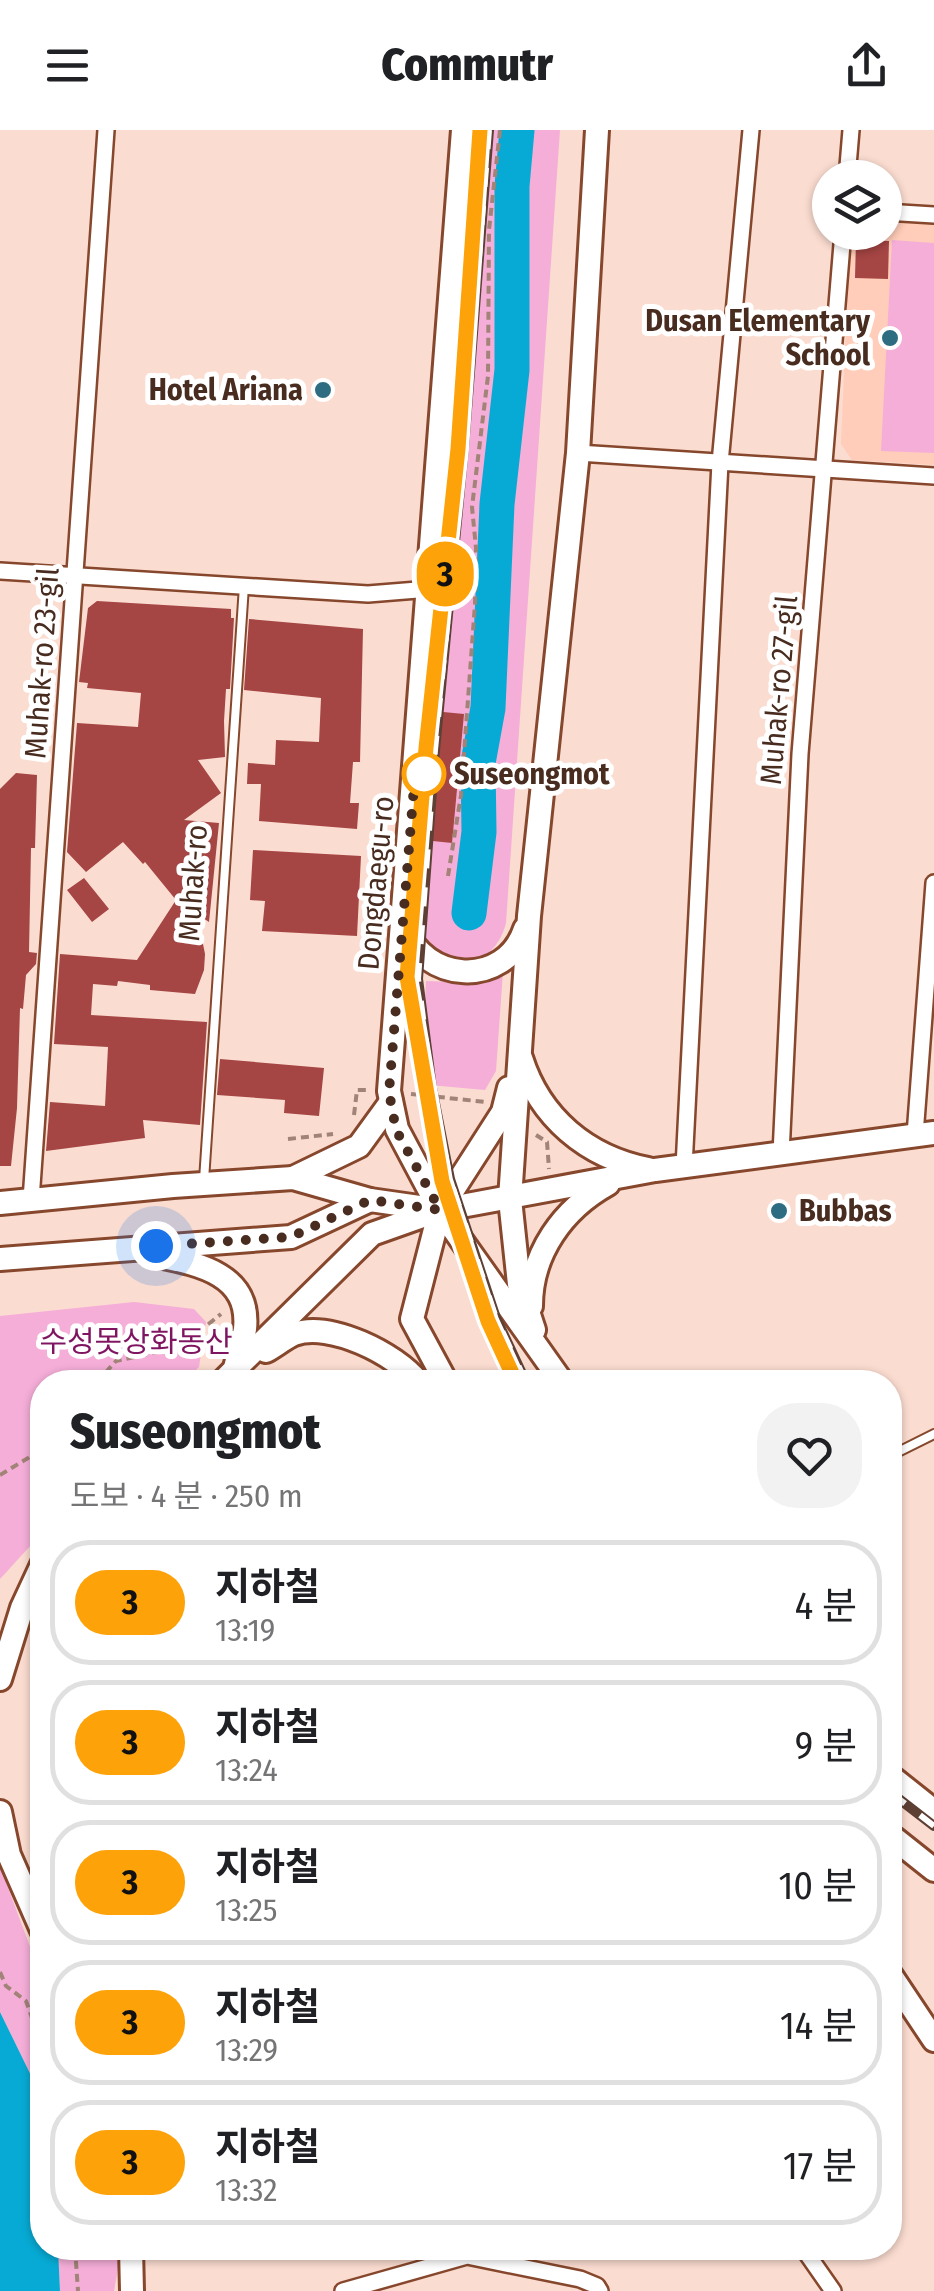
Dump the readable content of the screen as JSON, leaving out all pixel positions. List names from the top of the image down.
{
  "streets": {
    "main road": ["Dongdaegu-ro"],
    "street": ["Muhak-ro 23-gil", "Muhak-ro 27-gil"],
    "lane": ["Muhak-ro"]
  },
  "parks": ["수성못상화동산"],
  "places": [
    "Dusan Elementary School",
    "Hotel Ariana",
    "Suseongmot",
    "Bubbas"
  ],
  "lines": ["metro line 3"],
  "page": {
    "header": "Commutr",
    "on_map": "3",
    "heading": ["Suseongmot", "도보 · 4 분 · 250 m"],
    "list": [
      {
        "mark": "3",
        "name": "지하철",
        "note": "13:19",
        "value": "4 분"
      },
      {
        "mark": "3",
        "name": "지하철",
        "note": "13:24",
        "value": "9 분"
      },
      {
        "mark": "3",
        "name": "지하철",
        "note": "13:25",
        "value": "10 분"
      },
      {
        "mark": "3",
        "name": "지하철",
        "note": "13:29",
        "value": "14 분"
      },
      {
        "mark": "3",
        "name": "지하철",
        "note": "13:32",
        "value": "17 분"
      }
    ]
  }
}
